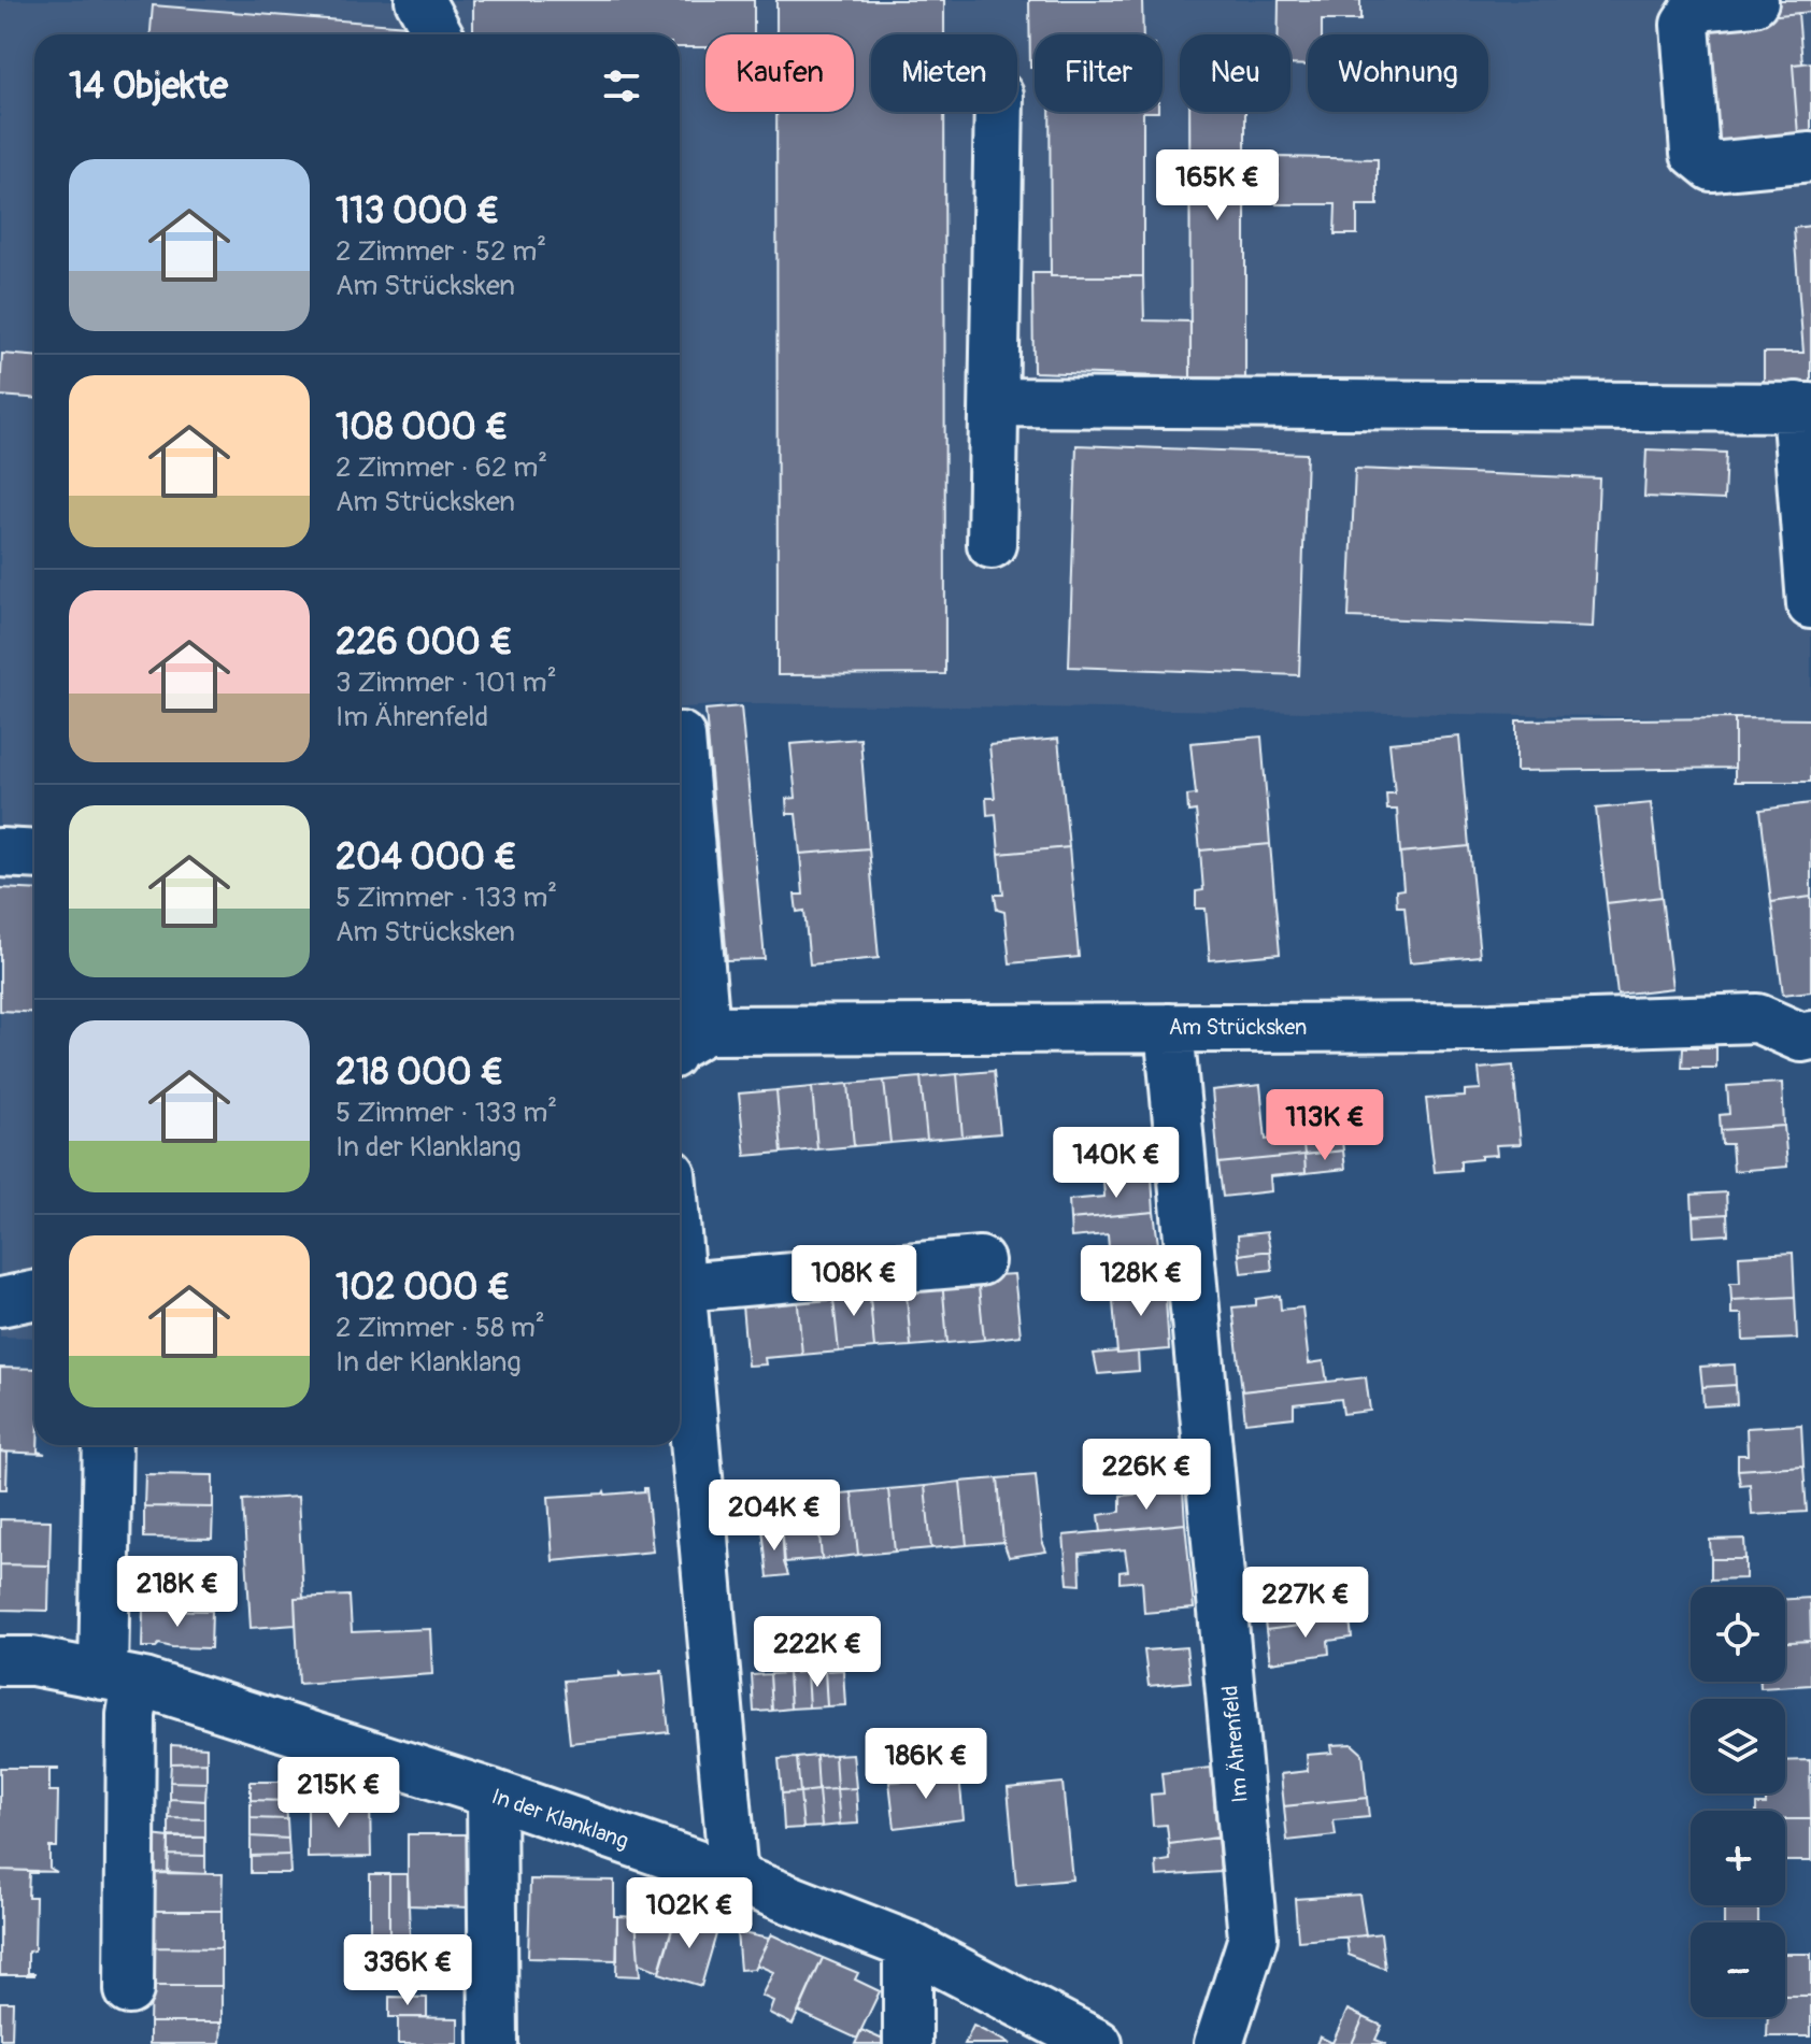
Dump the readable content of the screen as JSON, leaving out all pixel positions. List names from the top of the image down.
{
  "streets": {
    "street": ["Am Strücksken", "Im Ährenfeld", "In der Klanklang"]
  },
  "crossings": [
    ["Am Strücksken", "Im Ährenfeld"]
  ],
  "page": {
    "chip": [
      "Kaufen",
      "Mieten",
      "Filter",
      "Neu",
      "Wohnung"
    ],
    "heading": "14 Objekte",
    "list": [
      {
        "name": "113 000 €",
        "note": "2 Zimmer · 52 m² · Am Strücksken"
      },
      {
        "name": "108 000 €",
        "note": "2 Zimmer · 62 m² · Am Strücksken"
      },
      {
        "name": "226 000 €",
        "note": "3 Zimmer · 101 m² · Im Ährenfeld"
      },
      {
        "name": "204 000 €",
        "note": "5 Zimmer · 133 m² · Am Strücksken"
      },
      {
        "name": "218 000 €",
        "note": "5 Zimmer · 133 m² · In der Klanklang"
      },
      {
        "name": "102 000 €",
        "note": "2 Zimmer · 58 m² · In der Klanklang"
      }
    ],
    "price": [
      "165K €",
      "113K €",
      "140K €",
      "108K €",
      "128K €",
      "226K €",
      "204K €",
      "218K €",
      "227K €",
      "222K €",
      "186K €",
      "215K €",
      "102K €",
      "336K €"
    ],
    "map_buttons": ["+", "−"]
  }
}
